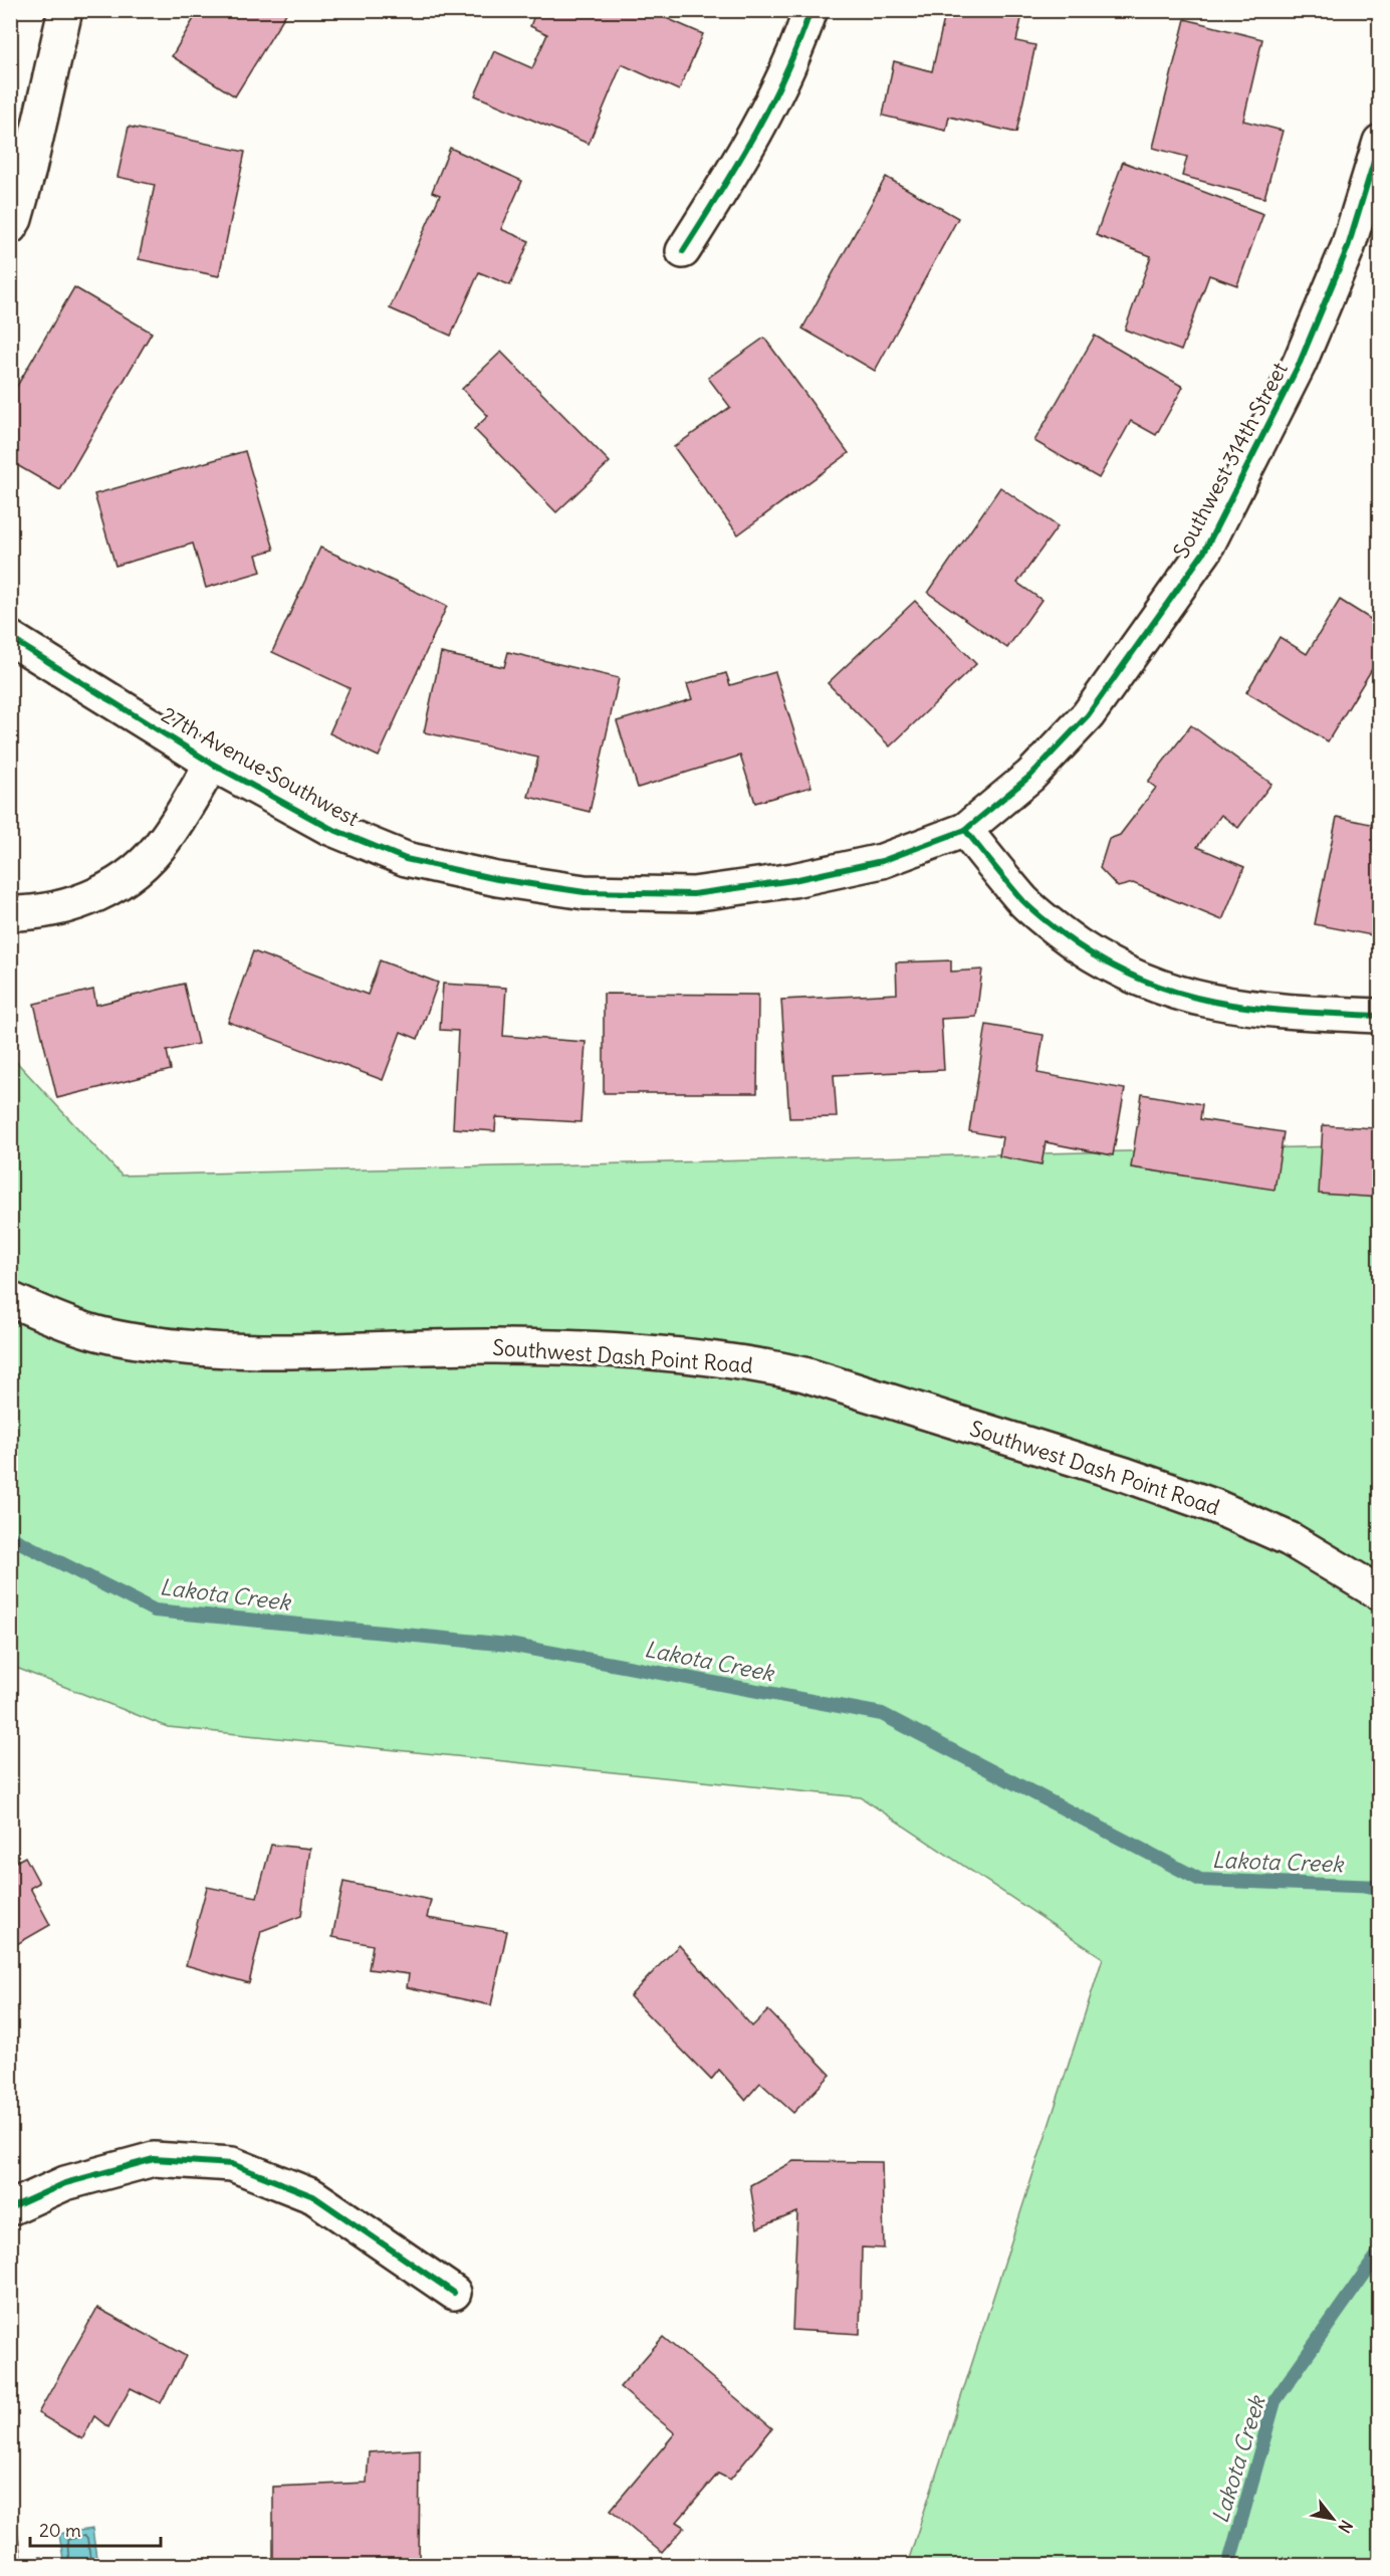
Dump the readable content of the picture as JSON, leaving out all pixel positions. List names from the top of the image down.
{
  "streets": {
    "street": ["Southwest 314th Street", "27th Avenue Southwest", "Southwest Dash Point Road"]
  },
  "crossings": [
    ["Southwest 314th Street", "27th Avenue Southwest"]
  ],
  "water": ["Lakota Creek"],
  "scale_bar": "20 m",
  "north": "bottom right"
}
